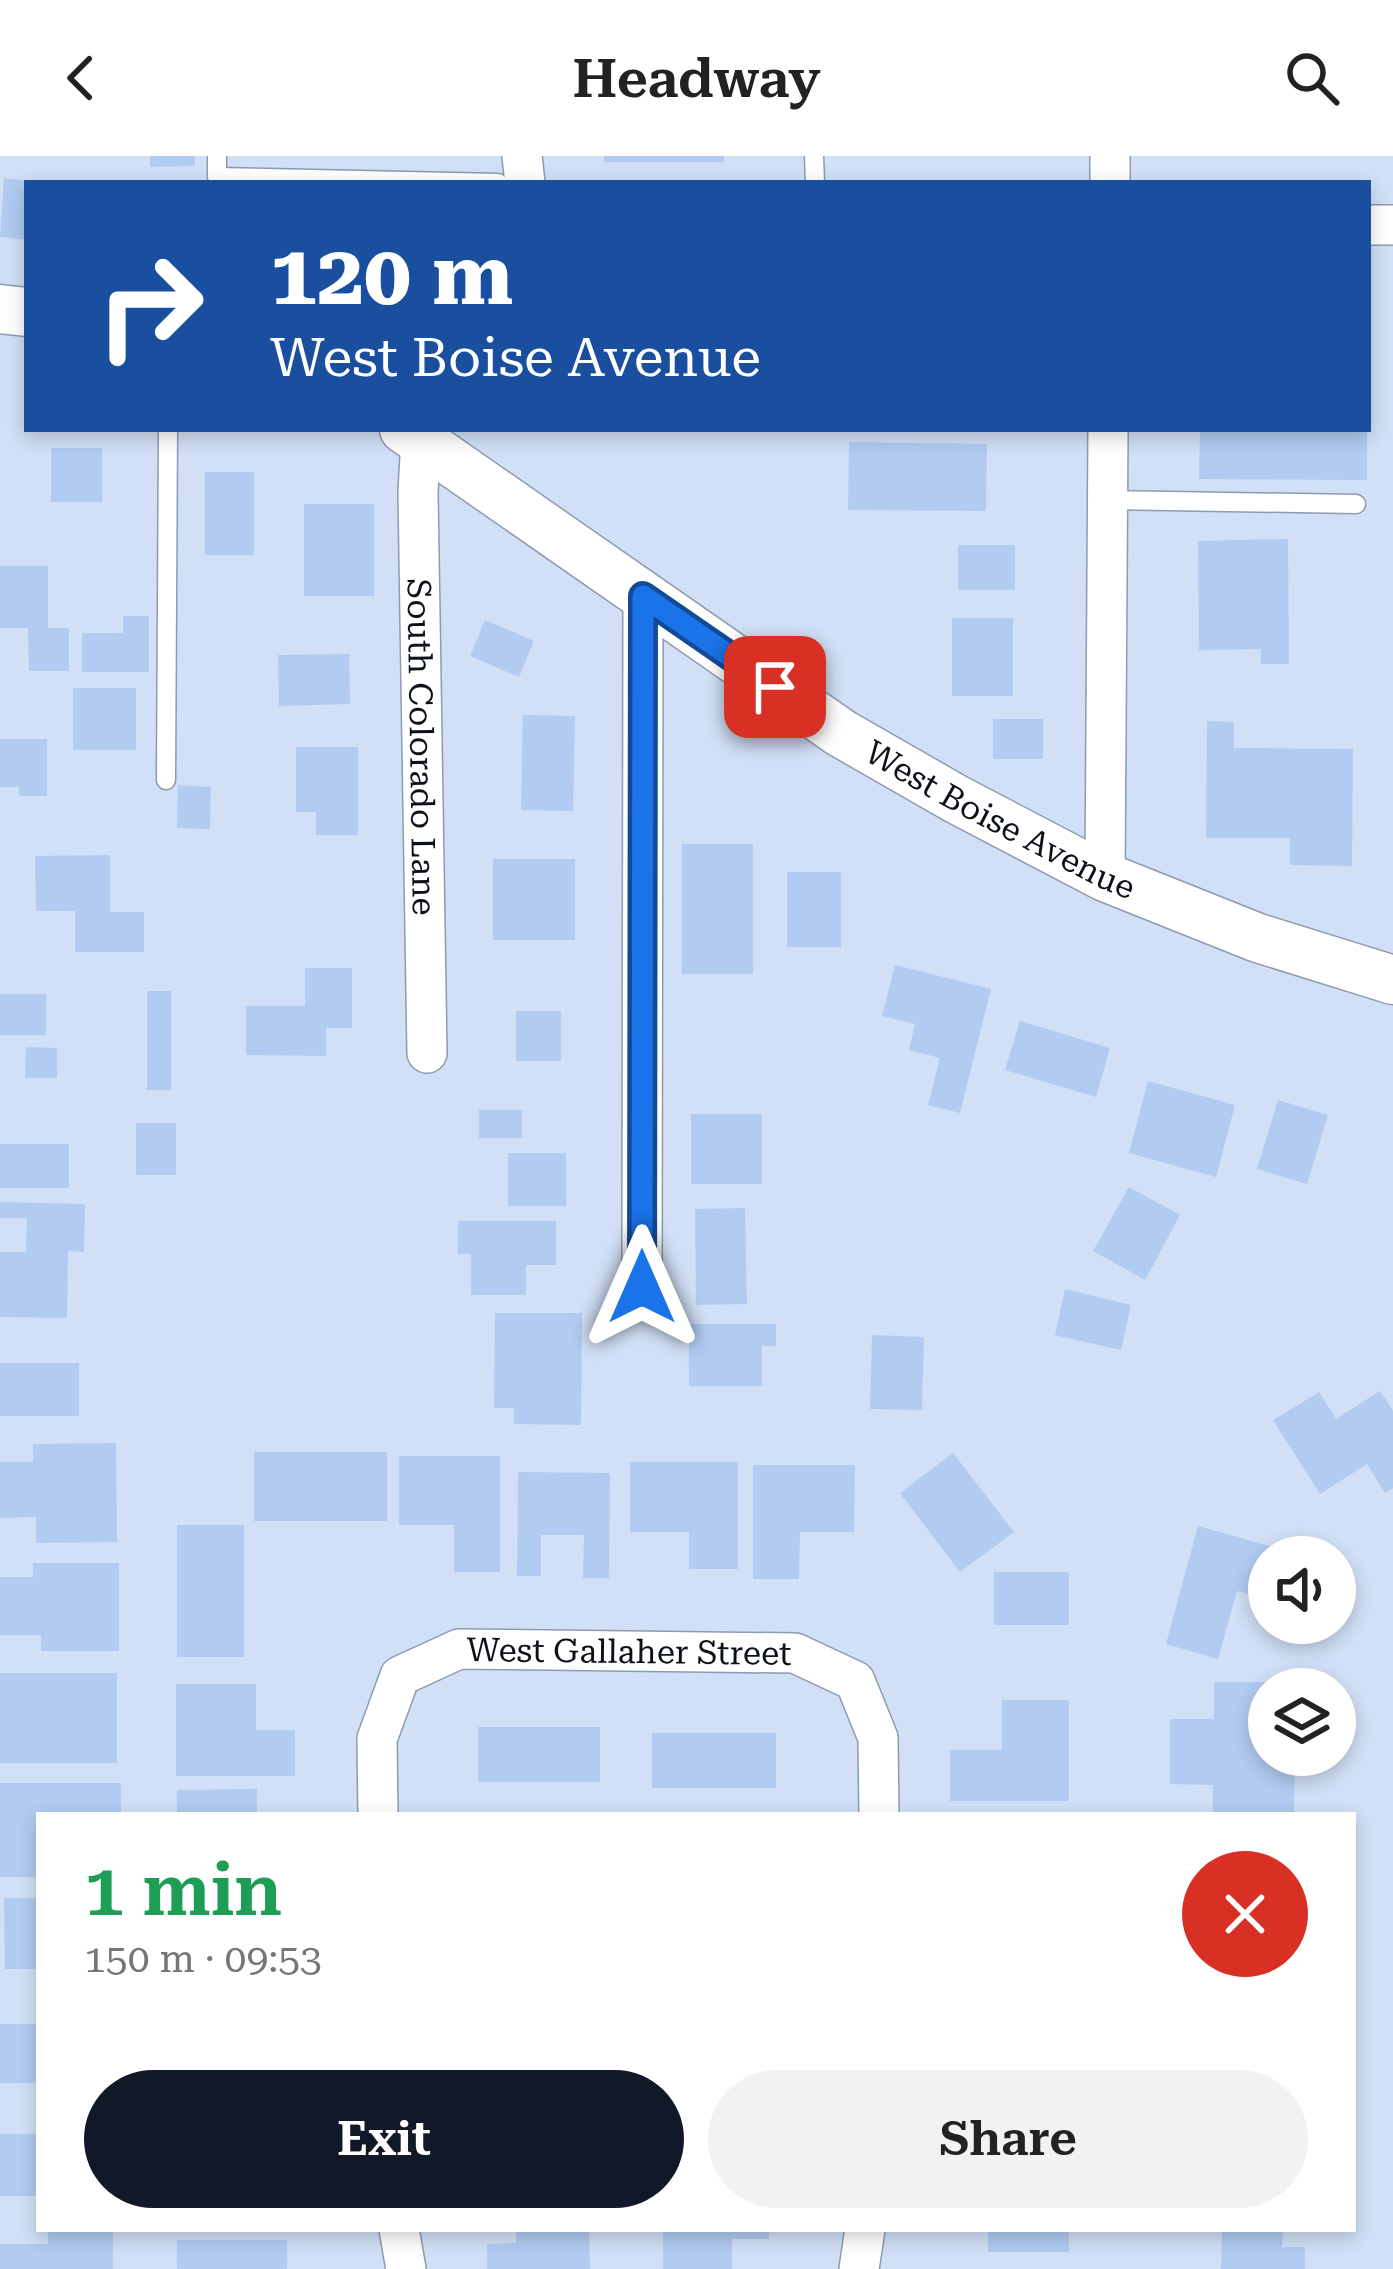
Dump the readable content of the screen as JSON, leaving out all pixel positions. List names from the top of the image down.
{
  "streets": {
    "street": ["South Colorado Lane", "West Boise Avenue", "West Gallaher Street"]
  },
  "crossings": [
    ["South Colorado Lane", "West Boise Avenue"]
  ],
  "page": {
    "header": "Headway",
    "turn": ["120 m", "West Boise Avenue"],
    "heading": ["1 min", "150 m · 09:53"],
    "buttons": ["Exit", "Share"]
  }
}
